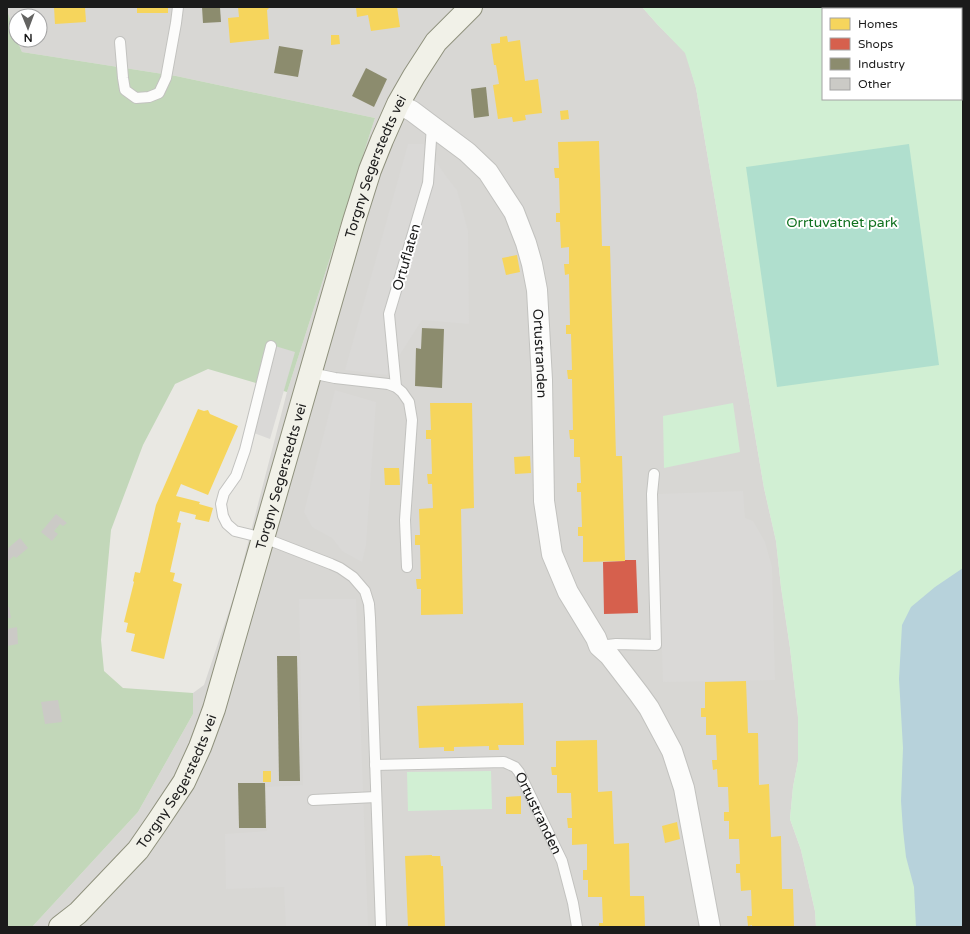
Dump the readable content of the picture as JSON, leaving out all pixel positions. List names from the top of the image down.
{
  "streets": {
    "main road": ["Torgny Segerstedts vei"],
    "street": ["Ortustranden"],
    "lane": ["Ortuflaten"]
  },
  "crossings": [
    ["Torgny Segerstedts vei", "Ortustranden"],
    ["Ortuflaten", "Ortustranden"]
  ],
  "parks": ["Orrtuvatnet park"],
  "legend": [
    "Homes",
    "Shops",
    "Industry",
    "Other"
  ],
  "north": "bottom"
}
